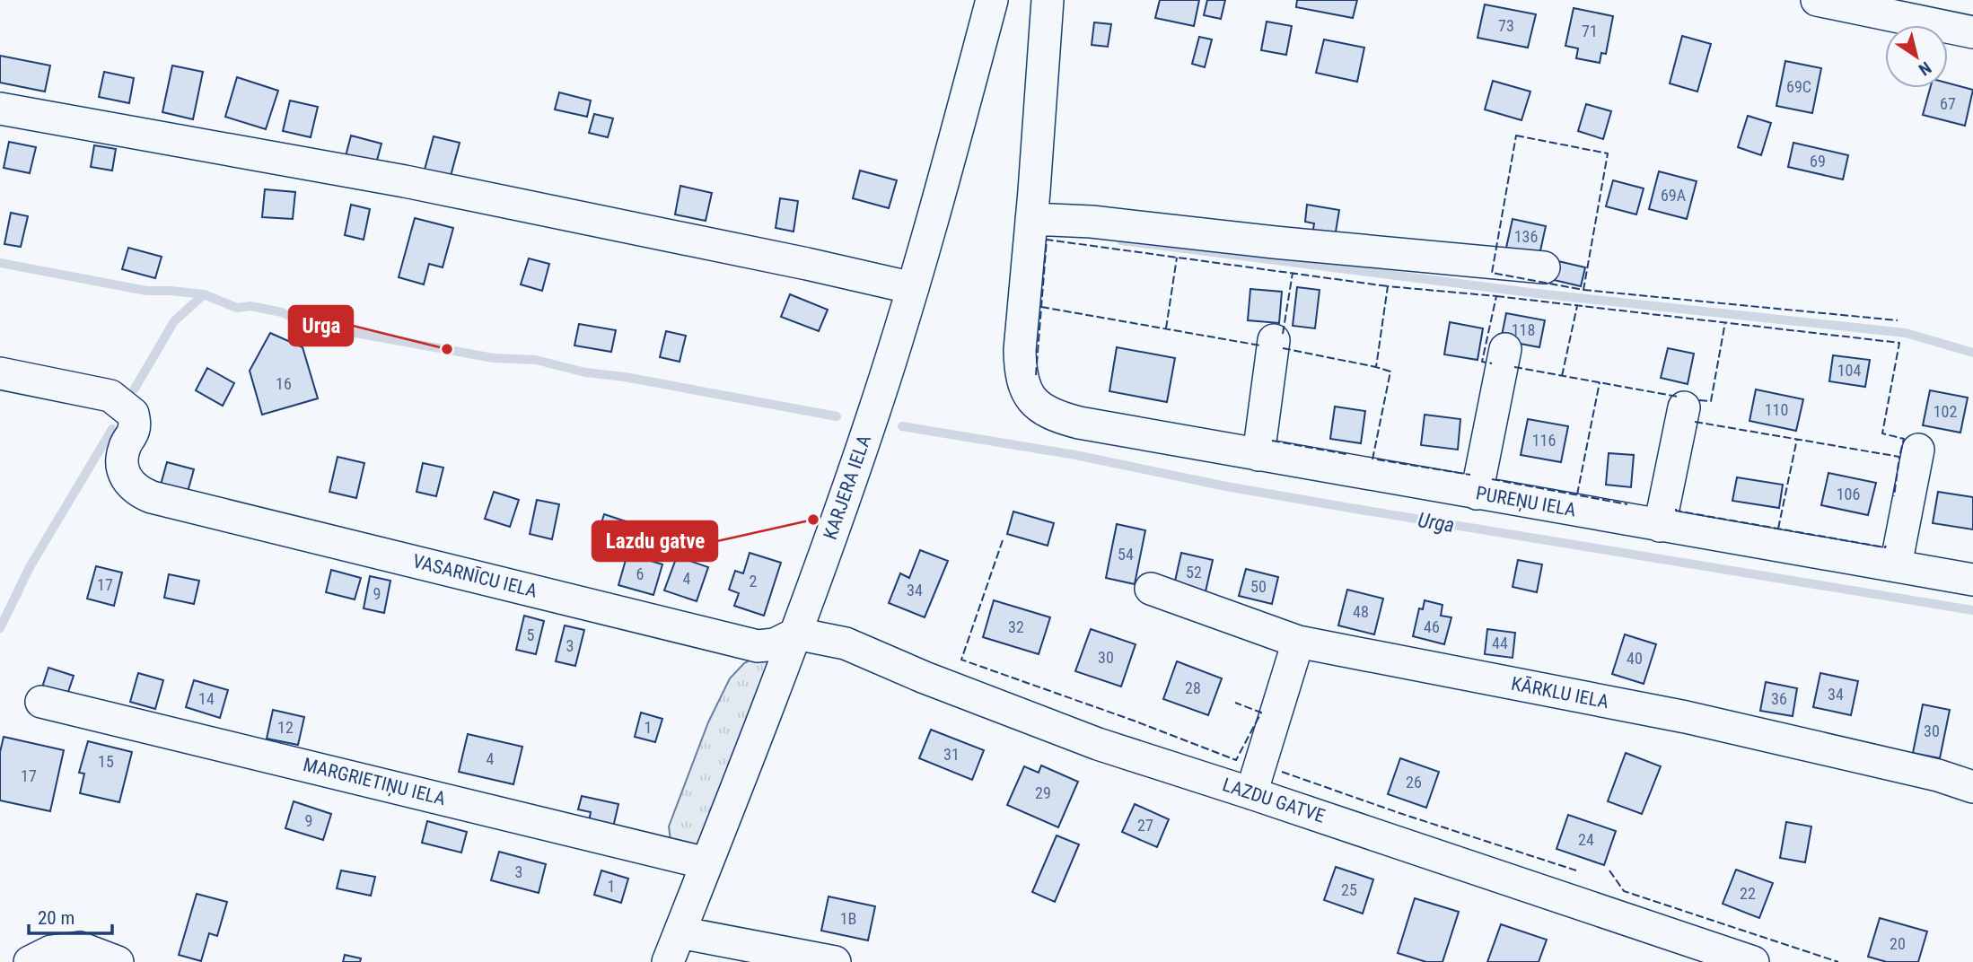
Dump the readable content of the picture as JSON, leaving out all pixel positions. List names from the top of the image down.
{
  "streets": {
    "street": [
      "KARJERA IELA",
      "PUREŅU IELA",
      "VASARNĪCU IELA",
      "KĀRKLU IELA",
      "MARGRIETIŅU IELA",
      "LAZDU GATVE"
    ]
  },
  "crossings": [
    ["KARJERA IELA", "VASARNĪCU IELA"],
    ["KARJERA IELA", "MARGRIETIŅU IELA"],
    ["KARJERA IELA", "LAZDU GATVE"],
    ["VASARNĪCU IELA", "LAZDU GATVE"]
  ],
  "water": ["Urga"],
  "places": ["Urga", "Lazdu gatve"],
  "house_numbers": [
    "73",
    "71",
    "69C",
    "67",
    "69",
    "69A",
    "136",
    "118",
    "104",
    "16",
    "110",
    "102",
    "116",
    "106",
    "54",
    "52",
    "6",
    "4",
    "2",
    "17",
    "50",
    "34",
    "9",
    "48",
    "32",
    "46",
    "5",
    "44",
    "3",
    "30",
    "40",
    "28",
    "34",
    "14",
    "36",
    "12",
    "1",
    "30",
    "31",
    "4",
    "15",
    "17",
    "26",
    "29",
    "9",
    "27",
    "24",
    "3",
    "1",
    "25",
    "22",
    "1B",
    "20"
  ],
  "scale_bar": "20 m",
  "north": "bottom right"
}
